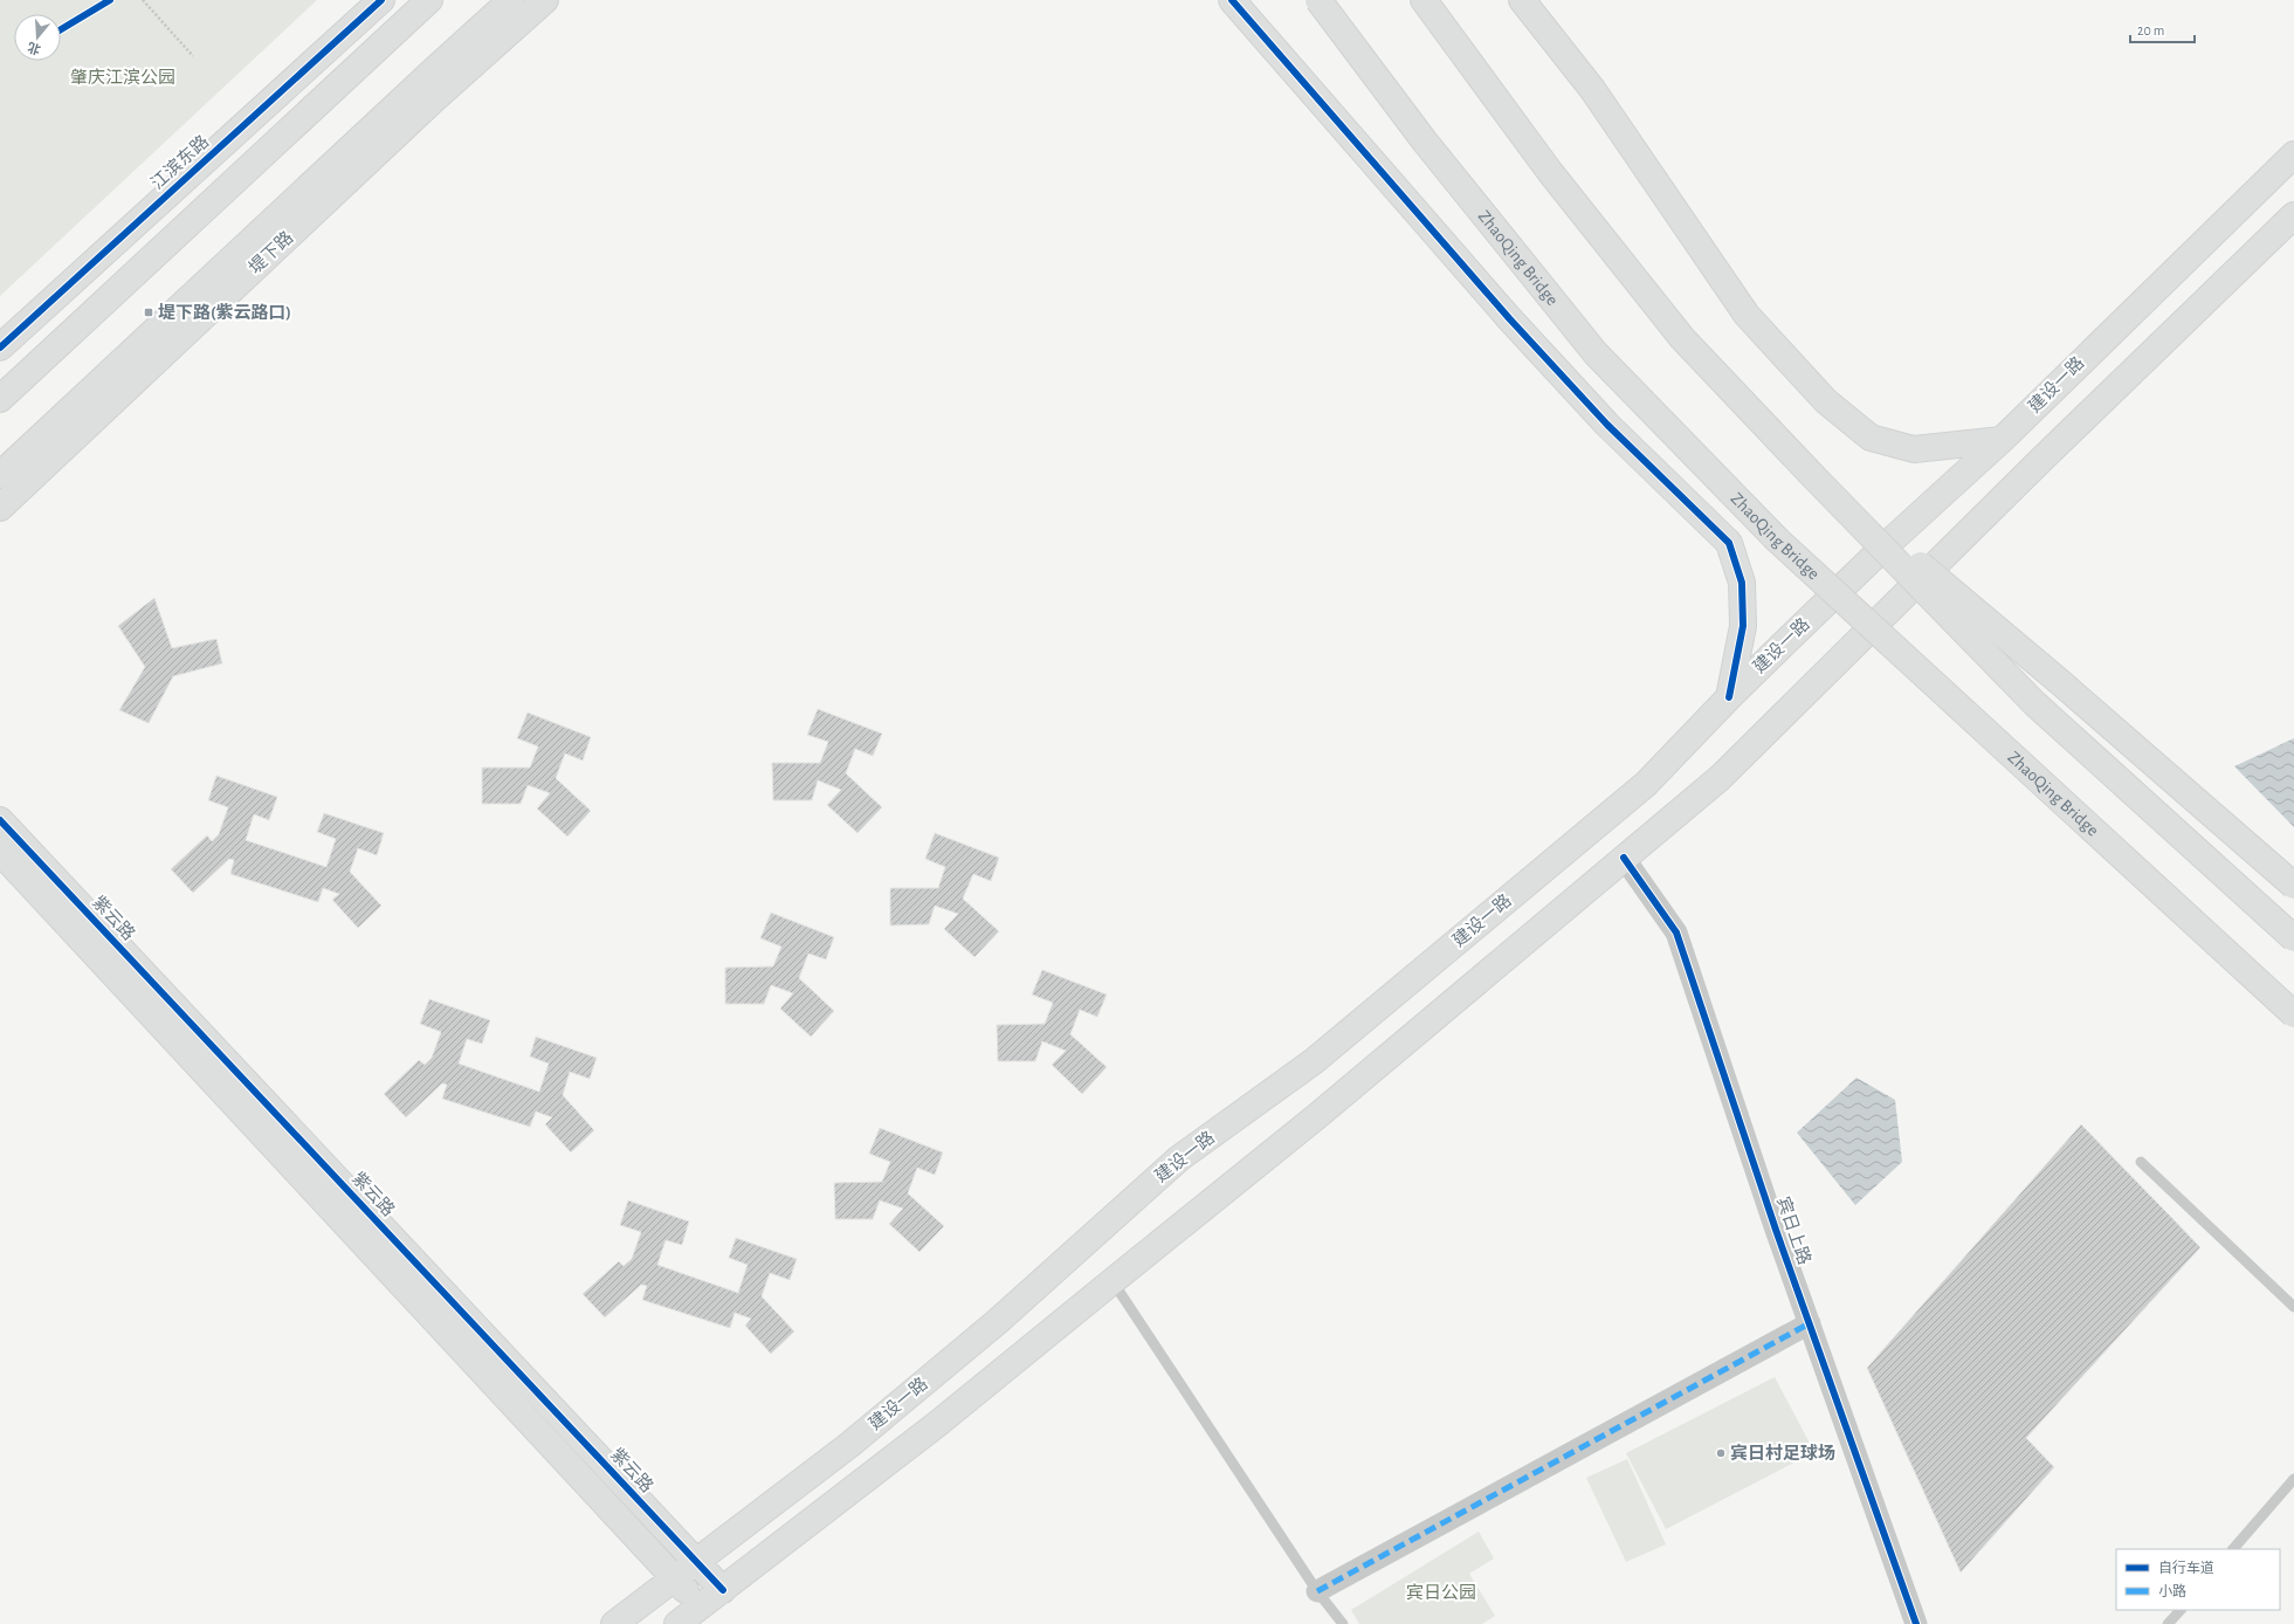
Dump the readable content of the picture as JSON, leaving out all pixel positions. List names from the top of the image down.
{
  "streets": {
    "main road": [
      "江滨东路",
      "堤下路",
      "ZhaoQing Bridge",
      "建设一路",
      "紫云路"
    ],
    "street": ["宾日上路"]
  },
  "crossings": [
    ["建设一路", "紫云路"]
  ],
  "parks": ["肇庆江滨公园", "宾日公园"],
  "places": {
    "transit": ["堤下路(紫云路口)"],
    "other": ["宾日村足球场"]
  },
  "legend": ["自行车道", "小路"],
  "scale_bar": "20 m",
  "north": "bottom"
}
